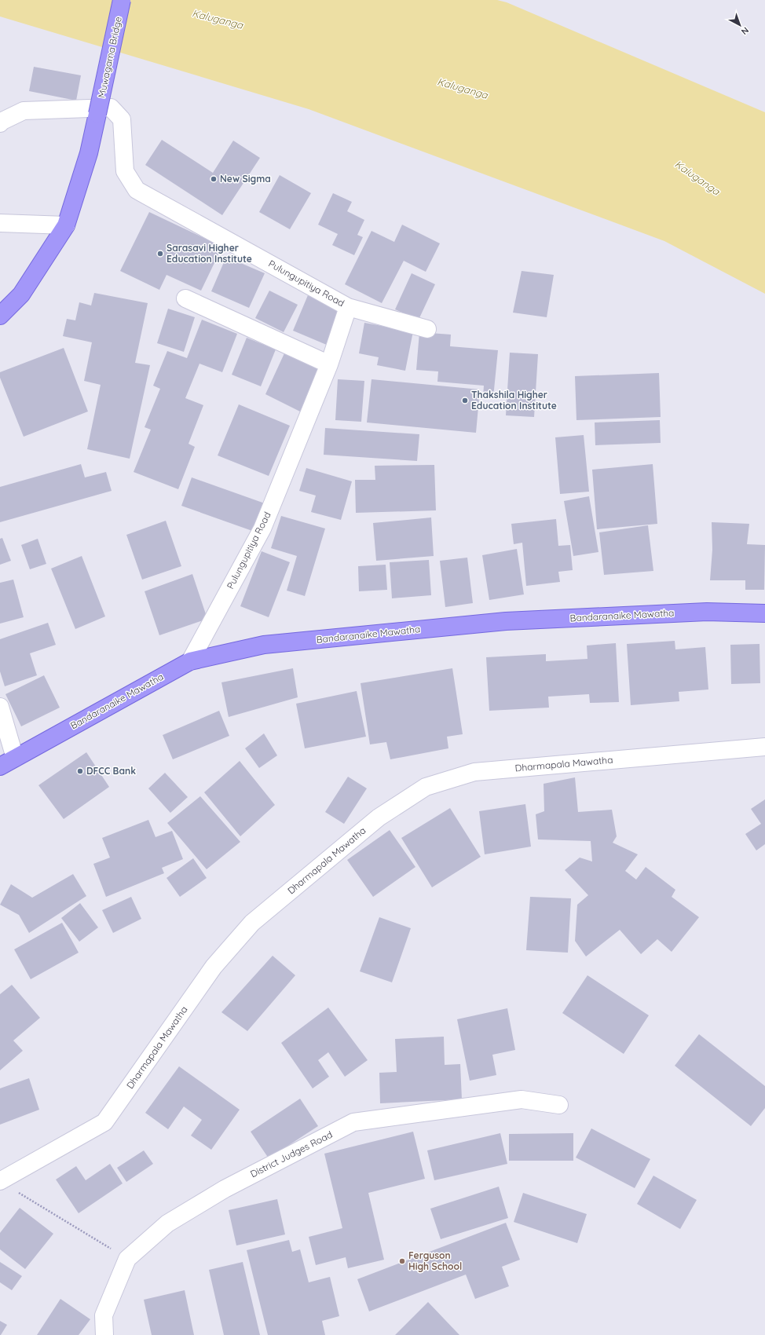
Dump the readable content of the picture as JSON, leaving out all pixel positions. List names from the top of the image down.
{
  "streets": {
    "main road": ["Muwagama Bridge", "Bandaranaike Mawatha"],
    "street": ["Pulungupitiya Road", "Dharmapala Mawatha", "District Judges Road"]
  },
  "crossings": [
    ["Pulungupitiya Road", "Bandaranaike Mawatha"]
  ],
  "water": ["Kaluganga"],
  "places": [
    "New Sigma",
    "Sarasavi Higher Education Institute",
    "Thakshila Higher Education Institute",
    "DFCC Bank",
    "Ferguson High School"
  ],
  "north": "bottom right"
}
